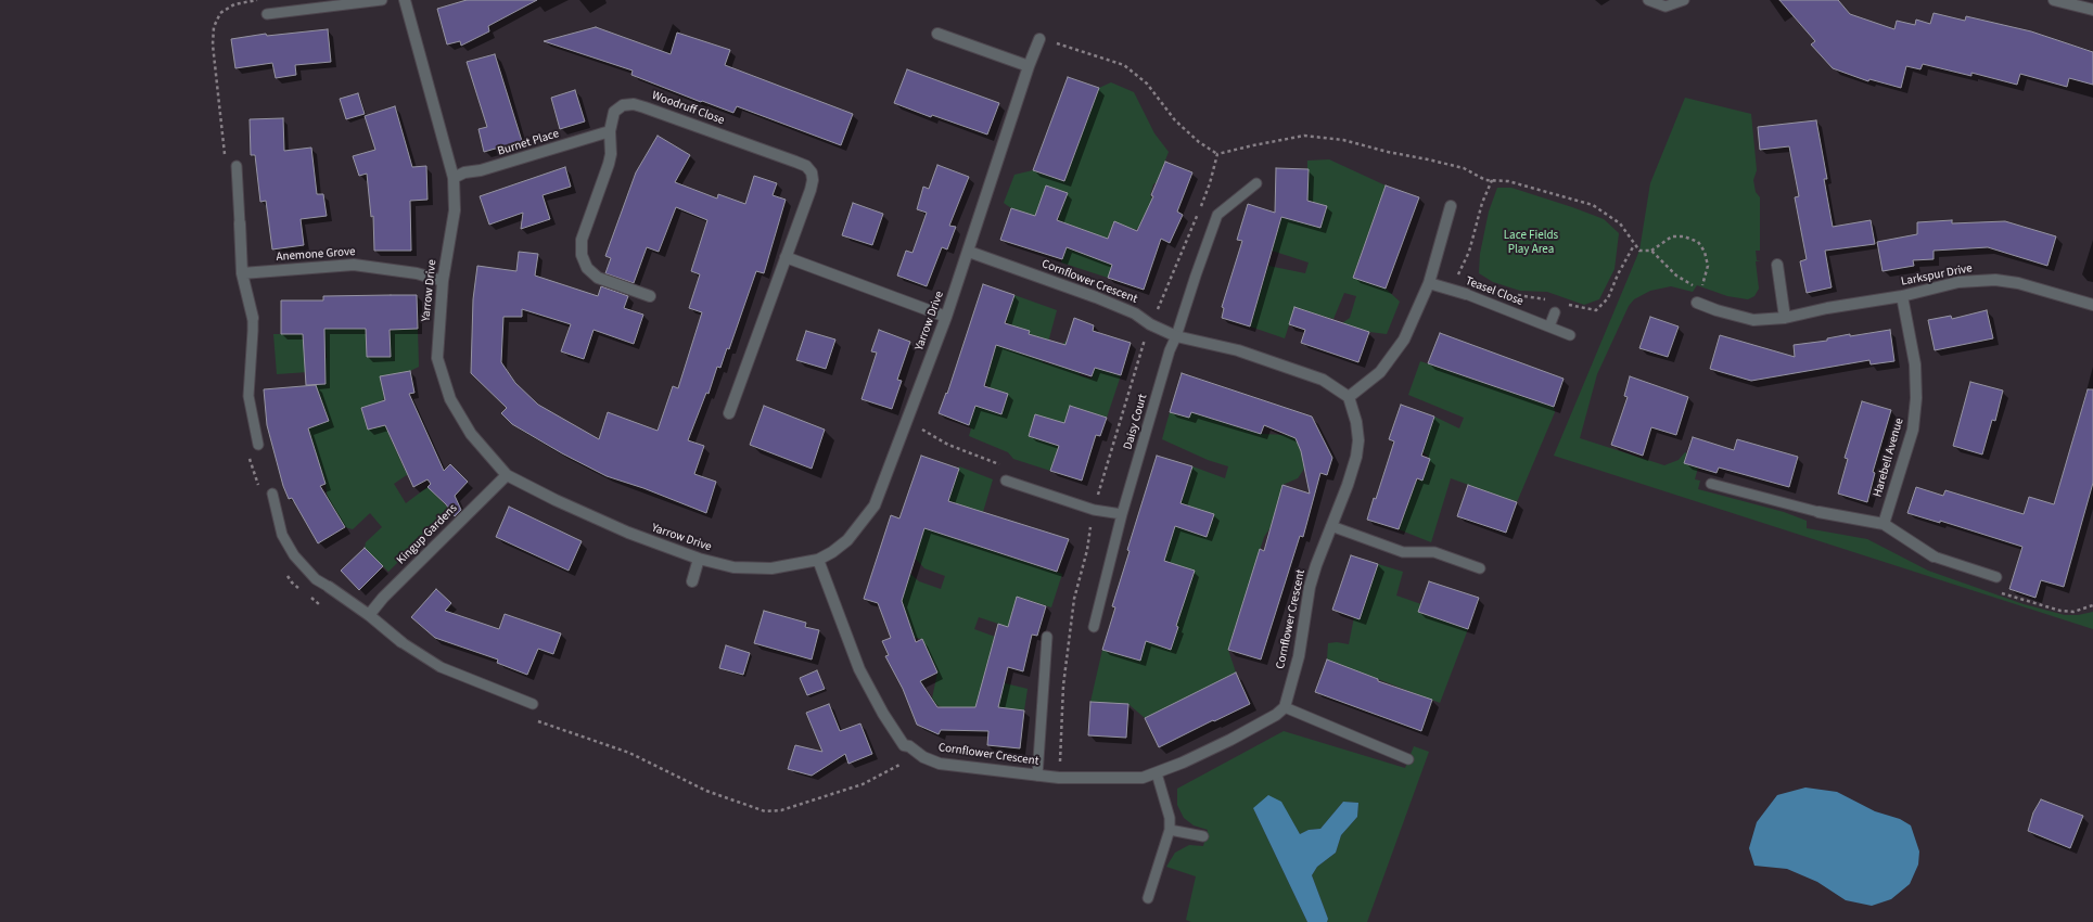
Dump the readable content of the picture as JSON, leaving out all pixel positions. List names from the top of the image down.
{
  "streets": {
    "street": [
      "Woodruff Close",
      "Burnet Place",
      "Anemone Grove",
      "Larkspur Drive",
      "Cornflower Crescent",
      "Yarrow Drive",
      "Teasel Close",
      "Harebell Avenue",
      "Kingup Gardens"
    ],
    "lane": ["Daisy Court"]
  },
  "crossings": [
    ["Woodruff Close", "Burnet Place"],
    ["Burnet Place", "Yarrow Drive"],
    ["Anemone Grove", "Yarrow Drive"],
    ["Larkspur Drive", "Harebell Avenue"],
    ["Cornflower Crescent", "Yarrow Drive"],
    ["Cornflower Crescent", "Daisy Court"],
    ["Yarrow Drive", "Kingup Gardens"]
  ],
  "parks": ["Lace Fields Play Area"]
}
